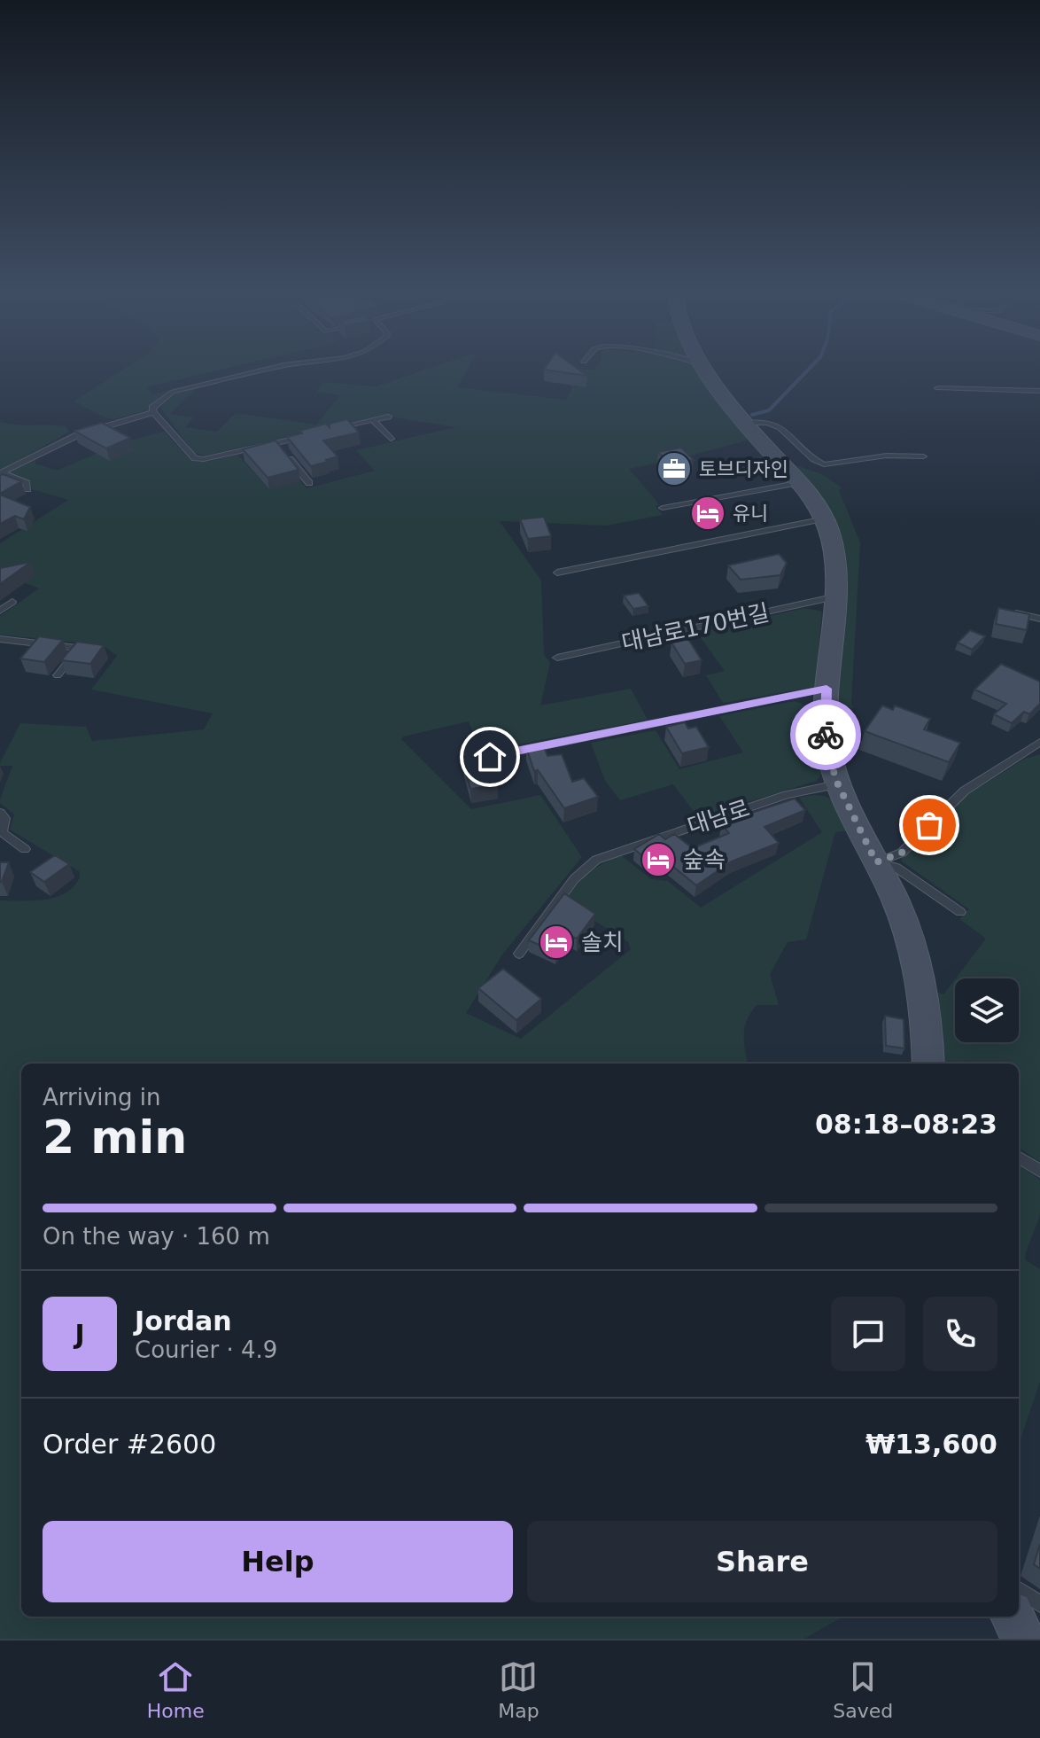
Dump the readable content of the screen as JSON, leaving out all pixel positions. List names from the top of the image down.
{
  "streets": {
    "lane": ["대남로170번길", "대남로"]
  },
  "places": {
    "office": ["토브디자인"],
    "hotel": ["유니", "숲속", "솔치"]
  },
  "page": {
    "heading": ["2 min", "Arriving in", "08:18–08:23"],
    "panel": [
      "Jordan",
      "Courier · 4.9",
      "Order #2600",
      "₩13,600"
    ],
    "bar": "On the way · 160 m",
    "round": "J",
    "buttons": ["Help", "Share"],
    "tabs": ["Home", "Map", "Saved"]
  }
}
